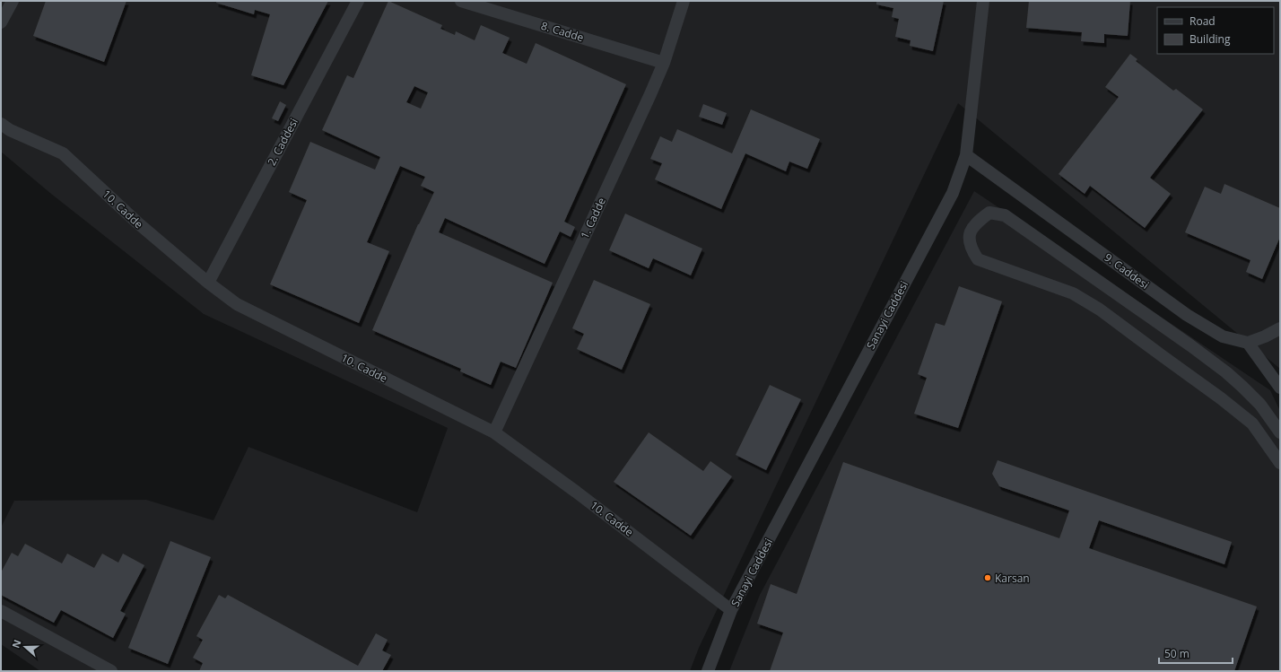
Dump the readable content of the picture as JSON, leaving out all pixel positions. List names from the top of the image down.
{
  "streets": {
    "street": [
      "8. Cadde",
      "2. Caddesi",
      "10. Cadde",
      "1. Cadde",
      "9. Caddesi",
      "Sanayi Caddesi"
    ]
  },
  "crossings": [
    ["8. Cadde", "1. Cadde"],
    ["2. Caddesi", "10. Cadde"],
    ["10. Cadde", "1. Cadde"],
    ["10. Cadde", "Sanayi Caddesi"],
    ["9. Caddesi", "Sanayi Caddesi"]
  ],
  "places": ["Karsan"],
  "legend": ["Road", "Building"],
  "scale_bar": "50 m",
  "north": "left"
}
